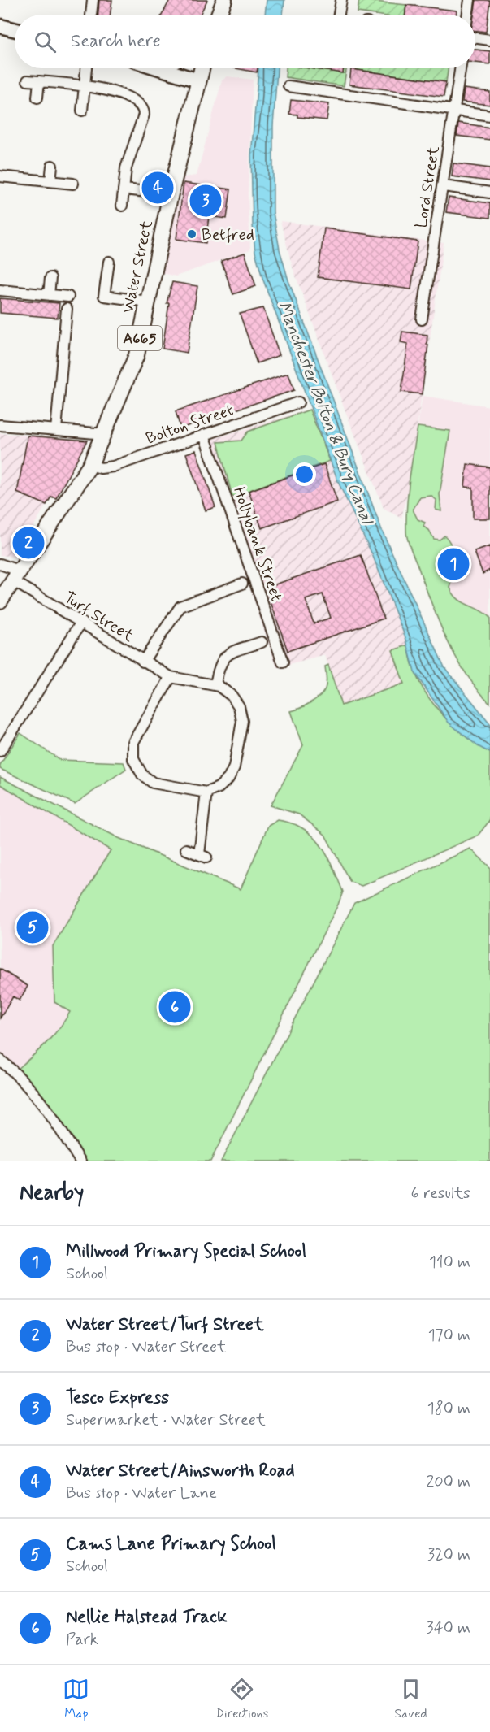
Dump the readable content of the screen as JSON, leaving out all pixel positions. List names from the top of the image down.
{
  "streets": {
    "main road": ["Water Street", "A665"],
    "street": [
      "Lord Street",
      "Bolton Street",
      "Hollybank Street",
      "Turf Street"
    ]
  },
  "crossings": [
    ["Water Street", "A665"],
    ["Water Street", "Bolton Street"],
    ["Water Street", "Turf Street"],
    ["A665", "Turf Street"],
    ["Bolton Street", "Hollybank Street"]
  ],
  "water": ["Manchester Bolton & Bury Canal"],
  "places": ["Betfred"],
  "page": {
    "search": "Search here",
    "pins": [
      "4",
      "3",
      "2",
      "1",
      "5",
      "6"
    ],
    "heading": ["Nearby", "6 results"],
    "list": [
      {
        "mark": "1",
        "name": "Millwood Primary Special School",
        "note": "School",
        "value": "110 m"
      },
      {
        "mark": "2",
        "name": "Water Street/Turf Street",
        "note": "Bus stop · Water Street",
        "value": "170 m"
      },
      {
        "mark": "3",
        "name": "Tesco Express",
        "note": "Supermarket · Water Street",
        "value": "180 m"
      },
      {
        "mark": "4",
        "name": "Water Street/Ainsworth Road",
        "note": "Bus stop · Water Lane",
        "value": "200 m"
      },
      {
        "mark": "5",
        "name": "Cams Lane Primary School",
        "note": "School",
        "value": "320 m"
      },
      {
        "mark": "6",
        "name": "Nellie Halstead Track",
        "note": "Park",
        "value": "340 m"
      }
    ],
    "nav": ["Map", "Directions", "Saved"]
  }
}
